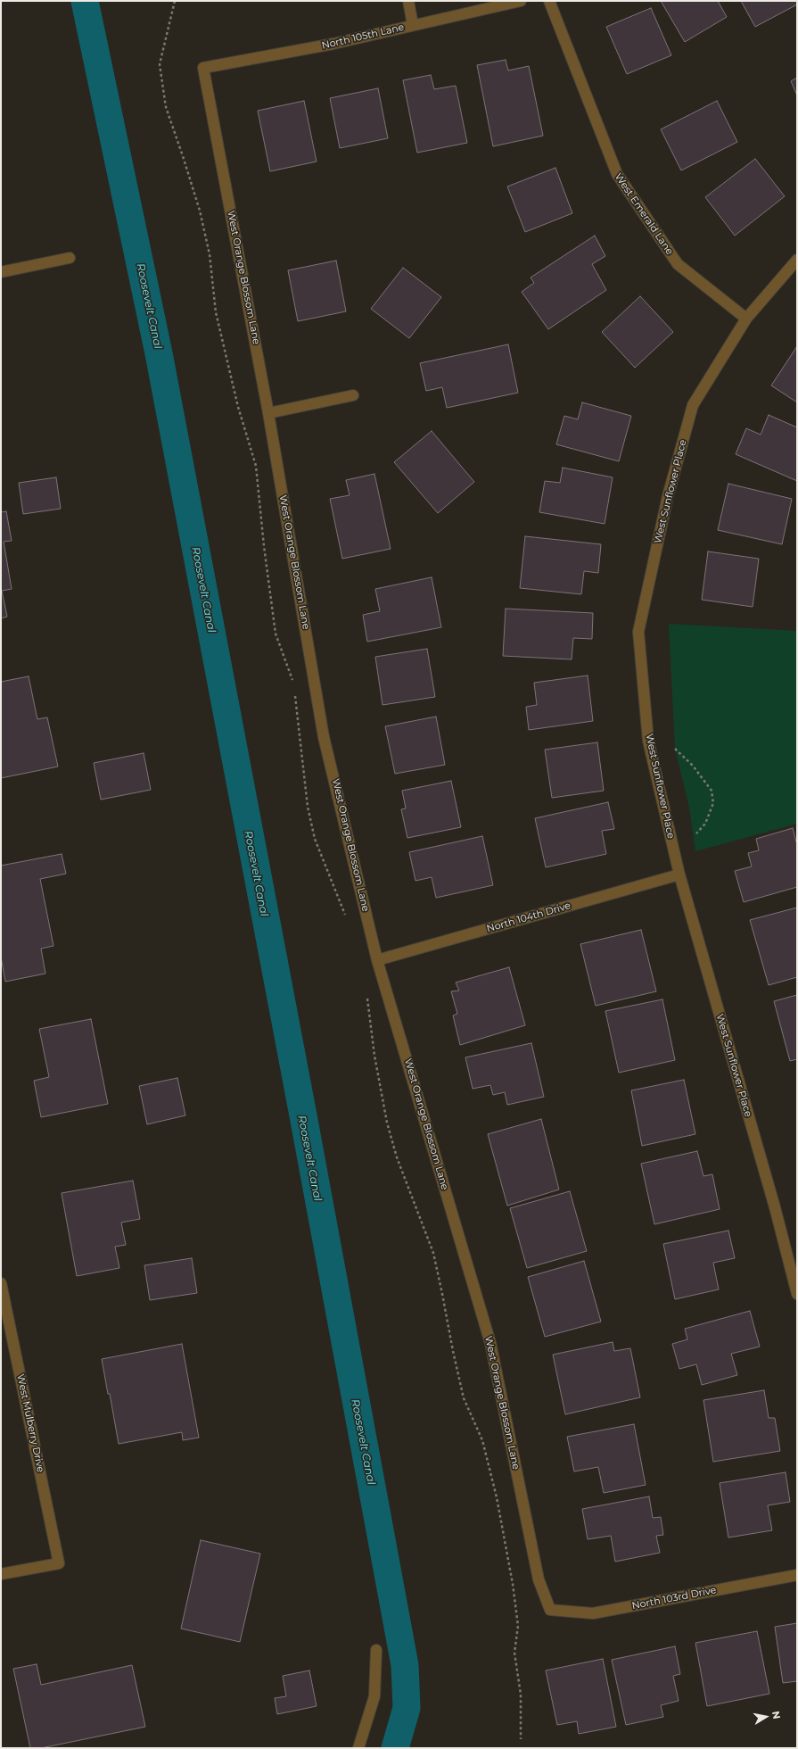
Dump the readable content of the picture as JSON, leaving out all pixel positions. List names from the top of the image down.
{
  "streets": {
    "street": [
      "North 105th Lane",
      "West Emerald Lane",
      "West Orange Blossom Lane",
      "West Sunflower Place",
      "North 104th Drive",
      "West Mulberry Drive",
      "North 103rd Drive"
    ]
  },
  "crossings": [
    ["North 105th Lane", "West Orange Blossom Lane"],
    ["West Emerald Lane", "West Sunflower Place"],
    ["West Orange Blossom Lane", "North 104th Drive"],
    ["West Orange Blossom Lane", "North 103rd Drive"],
    ["West Sunflower Place", "North 104th Drive"]
  ],
  "water": ["Roosevelt Canal"],
  "north": "right"
}
